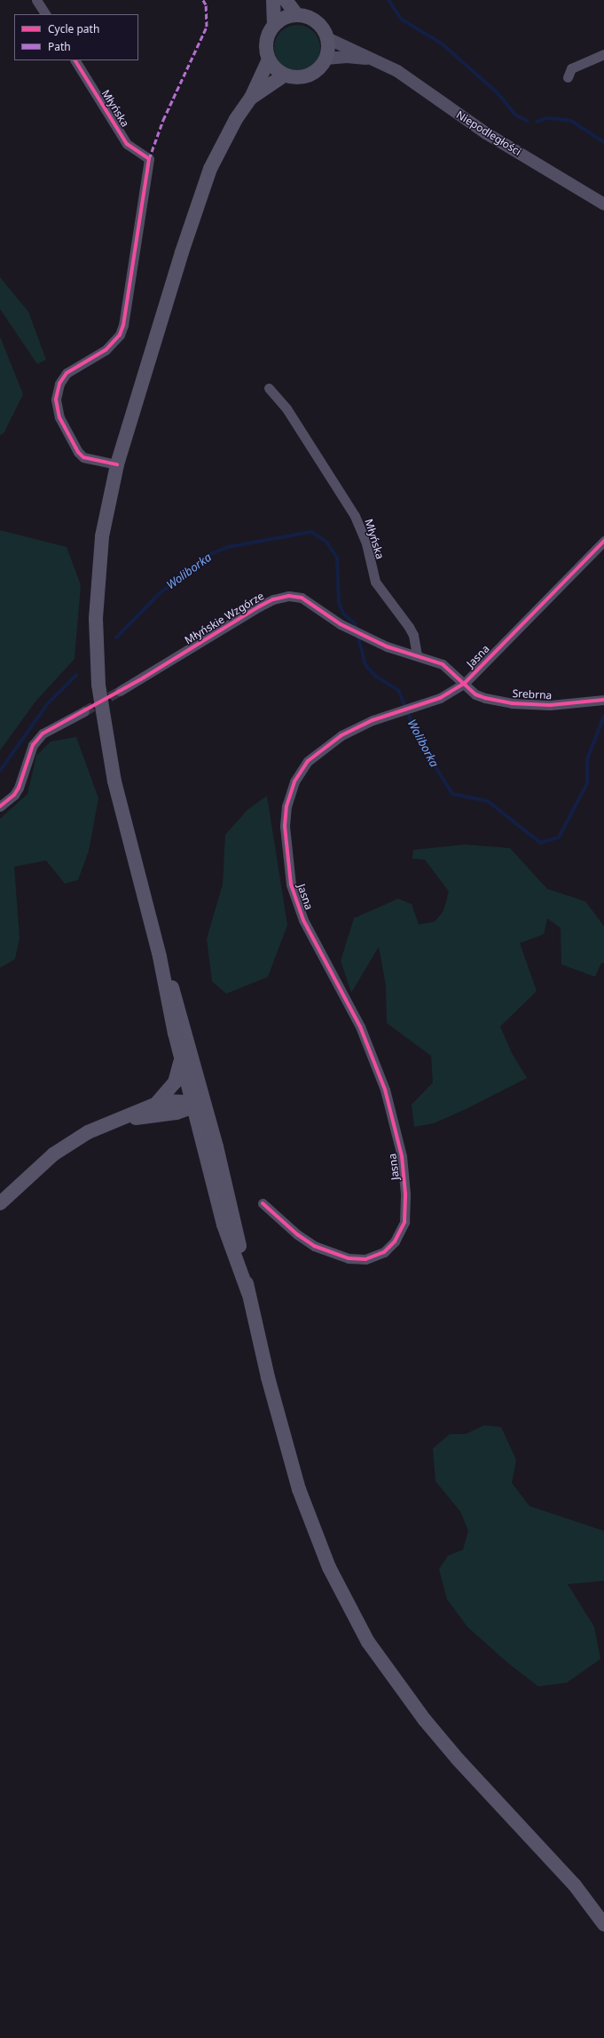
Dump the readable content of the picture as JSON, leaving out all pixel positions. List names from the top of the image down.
{
  "streets": {
    "street": [
      "Młyńska",
      "Niepodległości",
      "Młyńskie Wzgórze",
      "Jasna",
      "Srebrna"
    ]
  },
  "crossings": [
    ["Młyńska", "Młyńskie Wzgórze"],
    ["Jasna", "Srebrna"]
  ],
  "water": ["Woliborka"],
  "legend": ["Cycle path", "Path"]
}
